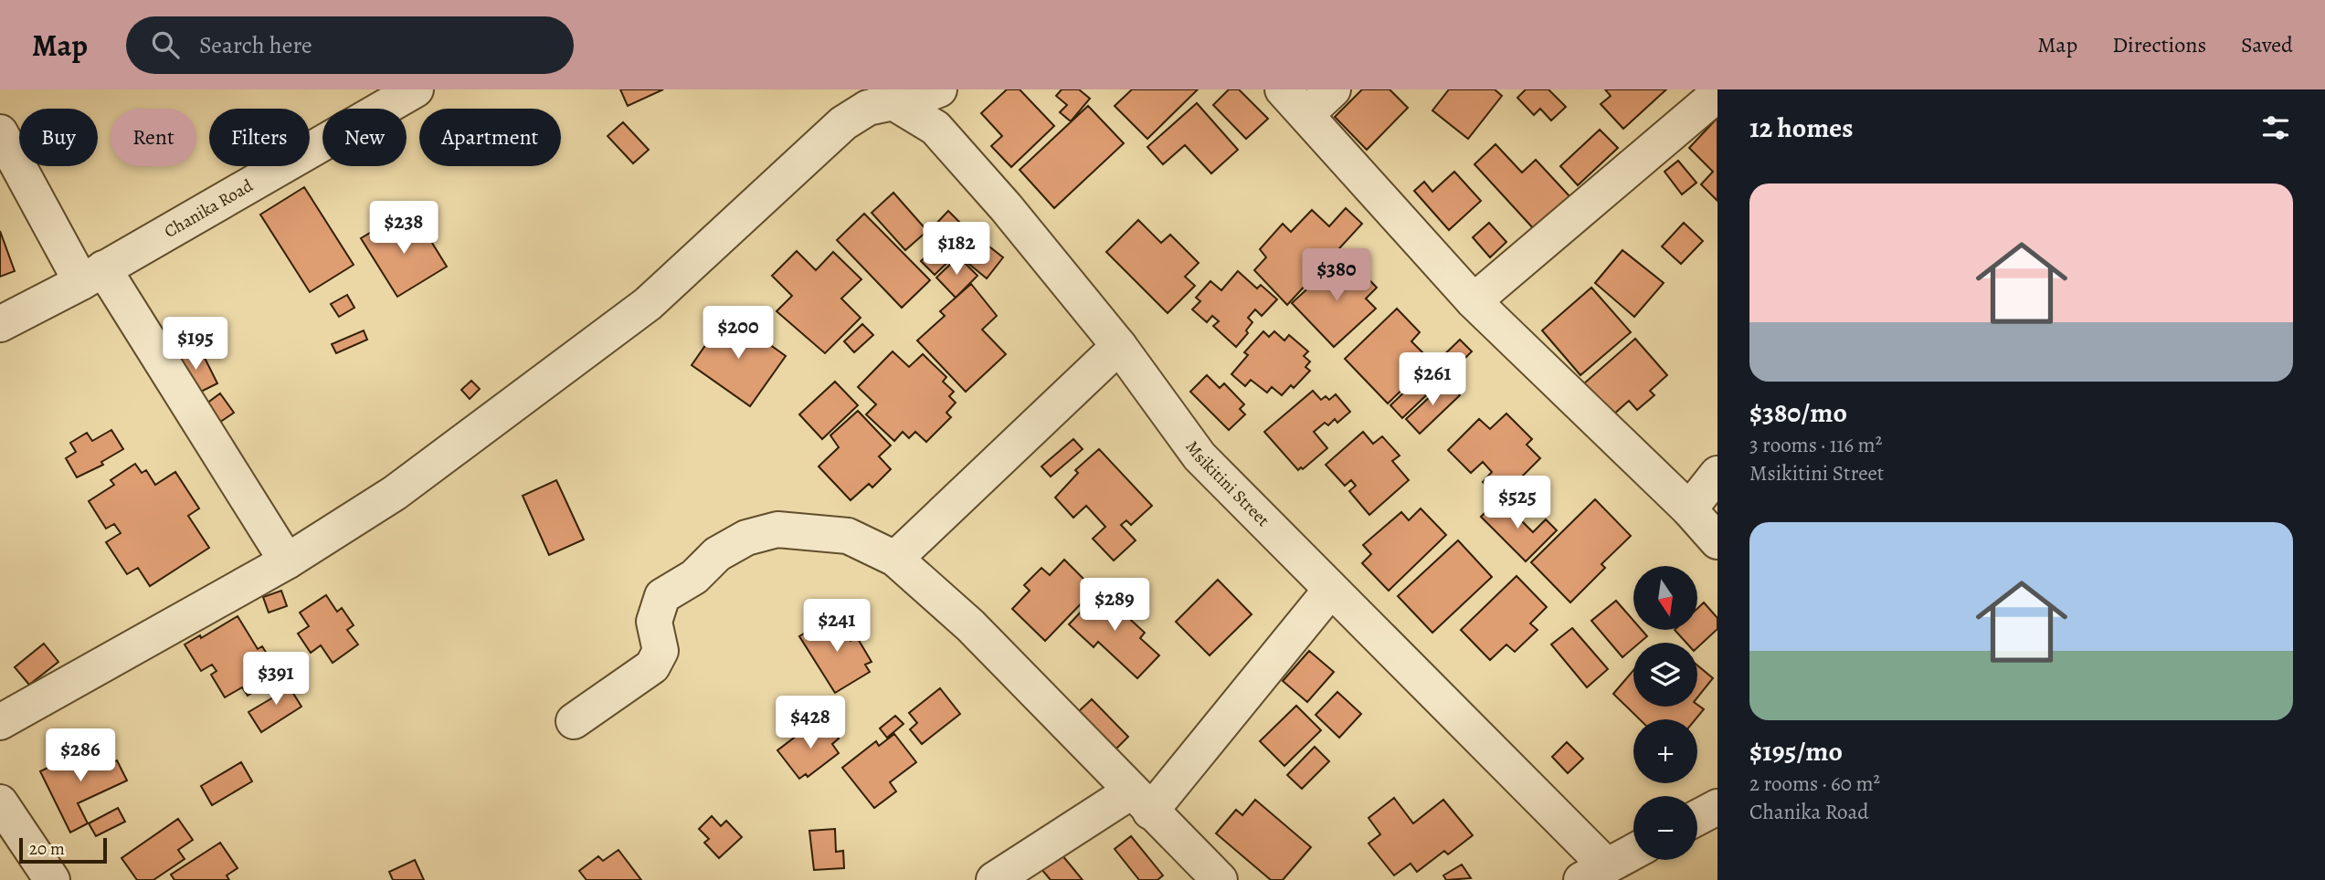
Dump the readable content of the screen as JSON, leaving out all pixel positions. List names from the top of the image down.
{
  "streets": {
    "street": ["Chanika Road", "Msikitini Street"]
  },
  "scale_bar": "20 m",
  "north": "bottom",
  "page": {
    "header": "Map",
    "search": "Search here",
    "nav": ["Map", "Directions", "Saved"],
    "heading": "12 homes",
    "chip": [
      "Buy",
      "Rent",
      "Filters",
      "New",
      "Apartment"
    ],
    "list": [
      {
        "name": "$380/mo",
        "note": "3 rooms · 116 m² · Msikitini Street"
      },
      {
        "name": "$195/mo",
        "note": "2 rooms · 60 m² · Chanika Road"
      }
    ],
    "price": [
      "$238",
      "$182",
      "$380",
      "$200",
      "$195",
      "$261",
      "$525",
      "$289",
      "$241",
      "$391",
      "$428",
      "$286"
    ],
    "map_buttons": ["+", "−"],
    "scale": "20 m"
  }
}
